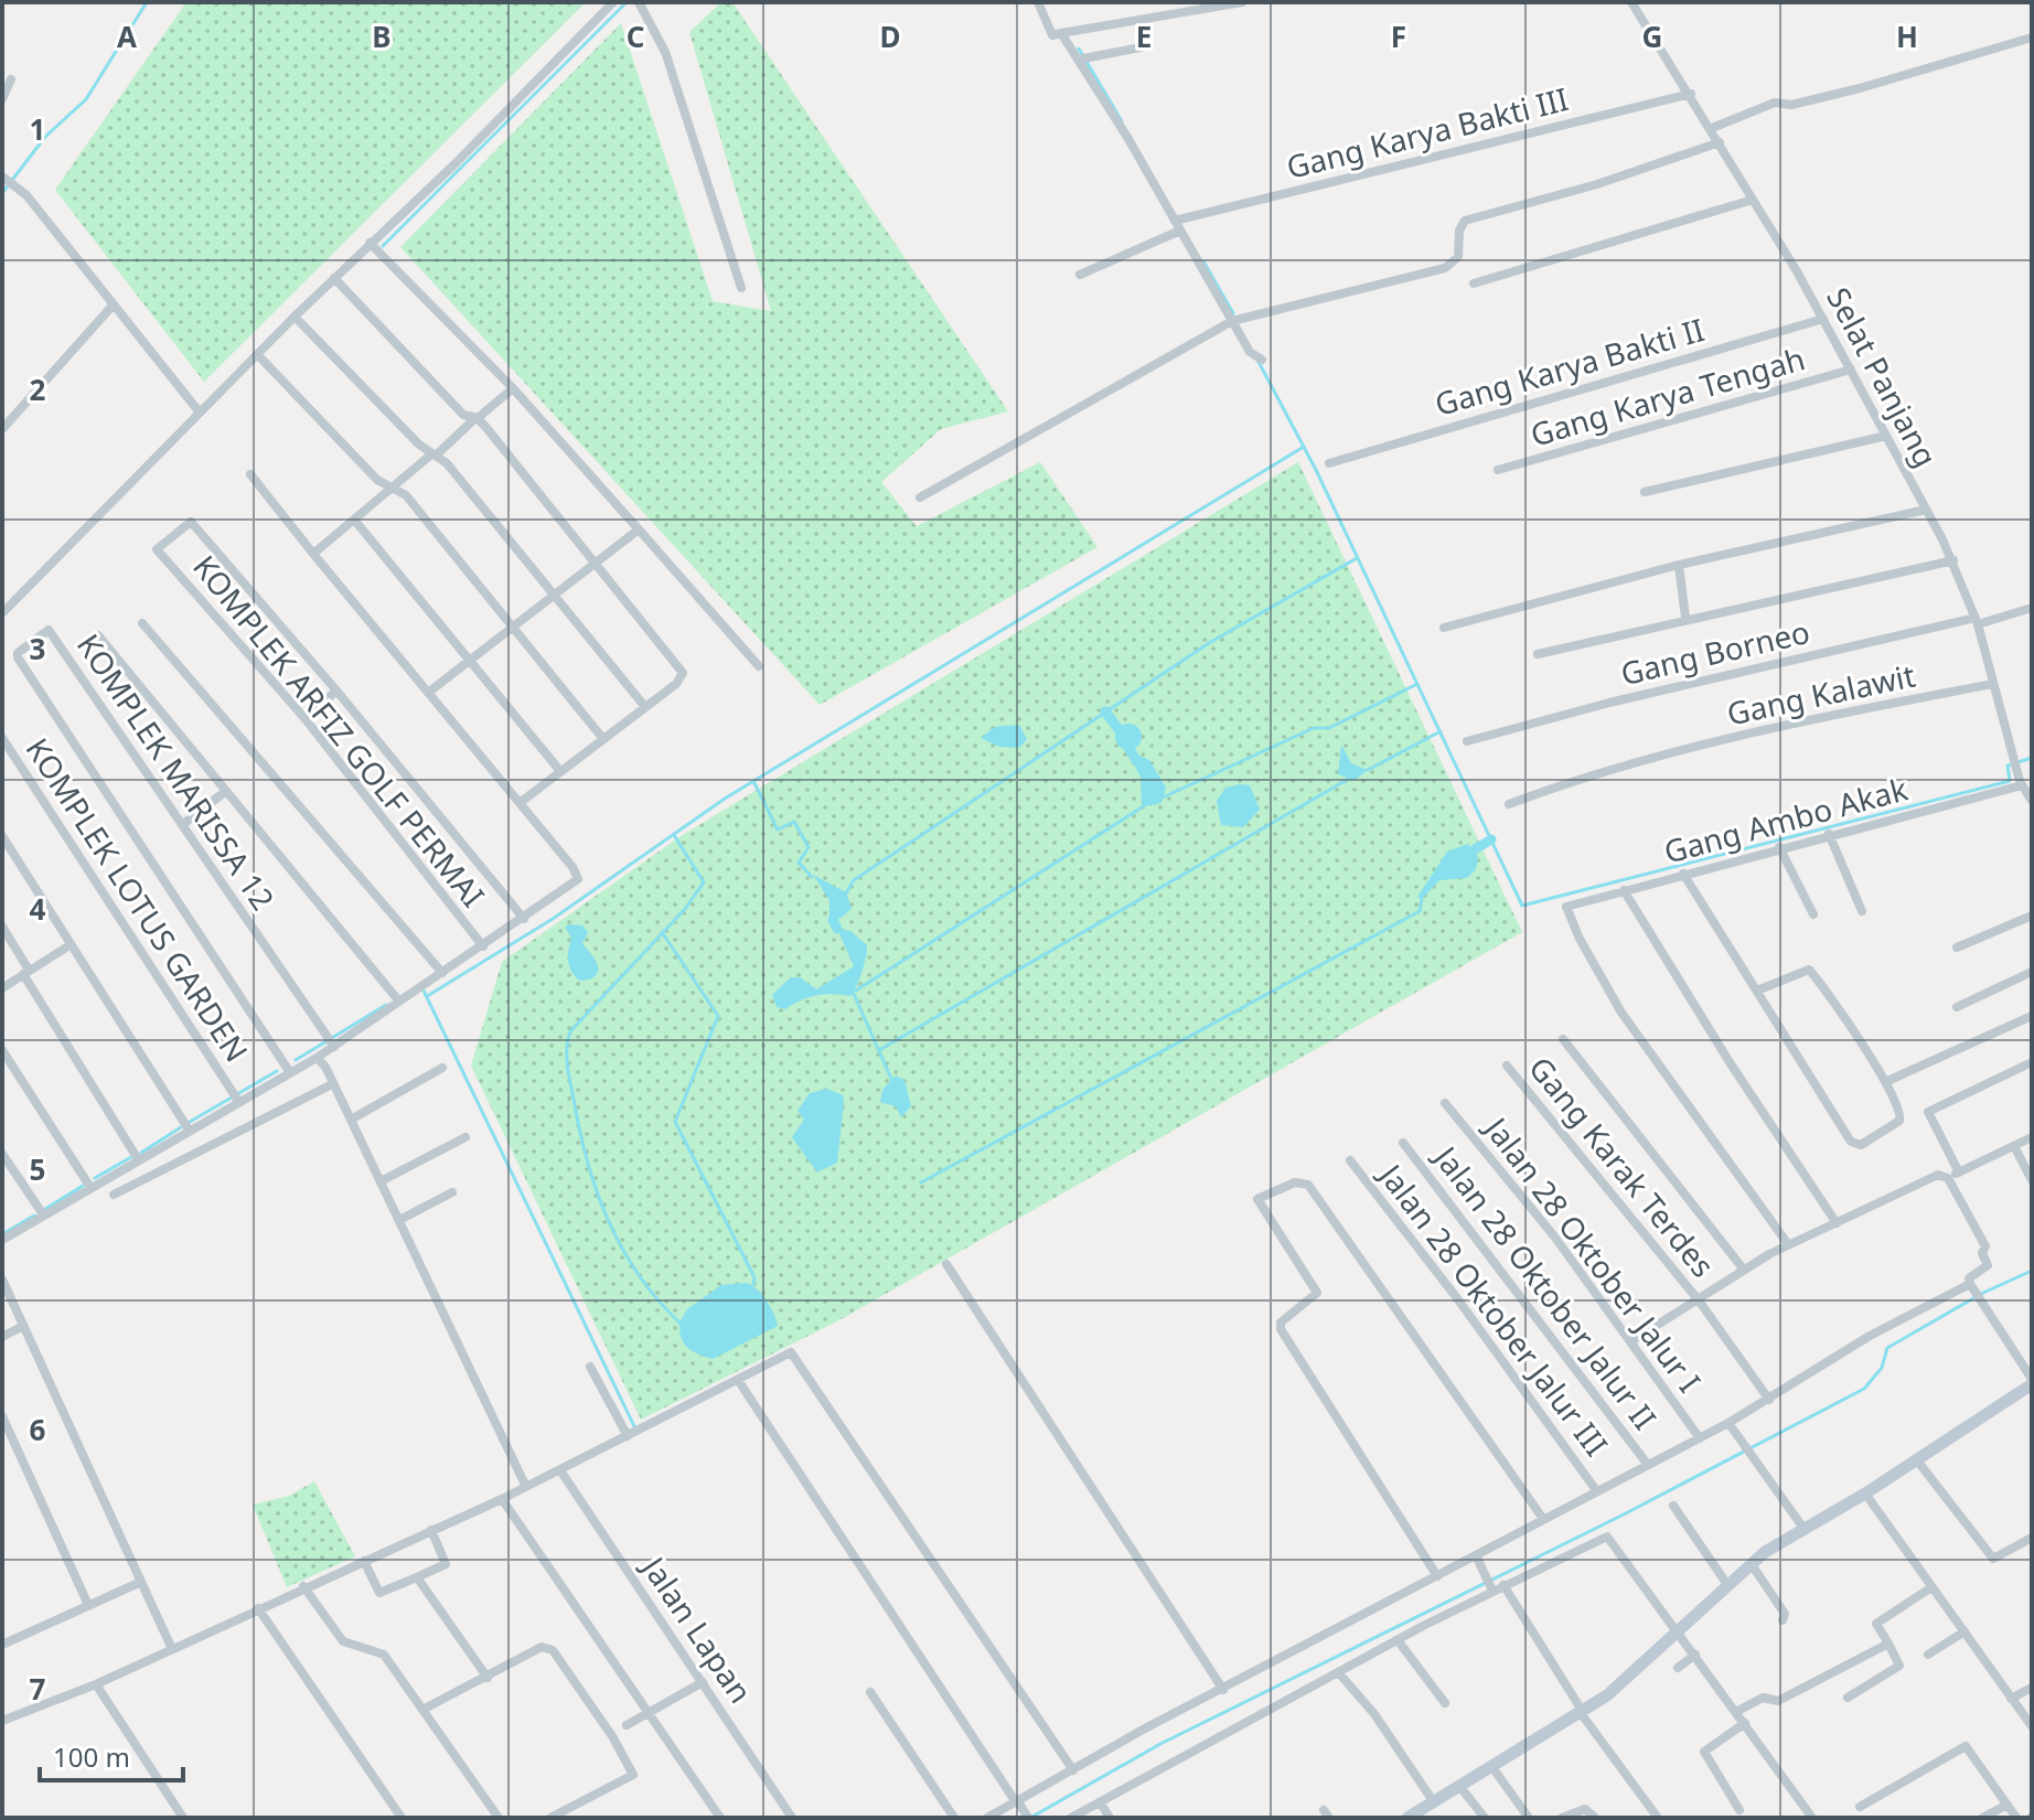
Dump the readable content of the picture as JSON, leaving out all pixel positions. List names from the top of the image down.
{
  "streets": {
    "street": [
      "Gang Karya Bakti III",
      "Gang Karya Bakti II",
      "Selat Panjang",
      "Gang Karya Tengah",
      "Gang Borneo",
      "Gang Kalawit",
      "KOMPLEK ARFIZ GOLF PERMAI",
      "KOMPLEK MARISSA 12",
      "Gang Ambo Akak",
      "KOMPLEK LOTUS GARDEN",
      "Gang Karak Terdes",
      "Jalan 28 Oktober Jalur I",
      "Jalan 28 Oktober Jalur II",
      "Jalan 28 Oktober Jalur III",
      "Jalan Lapan"
    ]
  },
  "crossings": [
    ["Gang Karya Bakti III", "Selat Panjang"],
    ["Gang Karya Bakti II", "Selat Panjang"],
    ["Selat Panjang", "Gang Karya Tengah"],
    ["Selat Panjang", "Gang Borneo"],
    ["Selat Panjang", "Gang Kalawit"],
    ["Selat Panjang", "Gang Ambo Akak"]
  ],
  "scale_bar": "100 m",
  "grid": {
    "columns": [
      "A",
      "B",
      "C",
      "D",
      "E",
      "F",
      "G",
      "H"
    ],
    "rows": [
      "1",
      "2",
      "3",
      "4",
      "5",
      "6",
      "7"
    ]
  }
}
